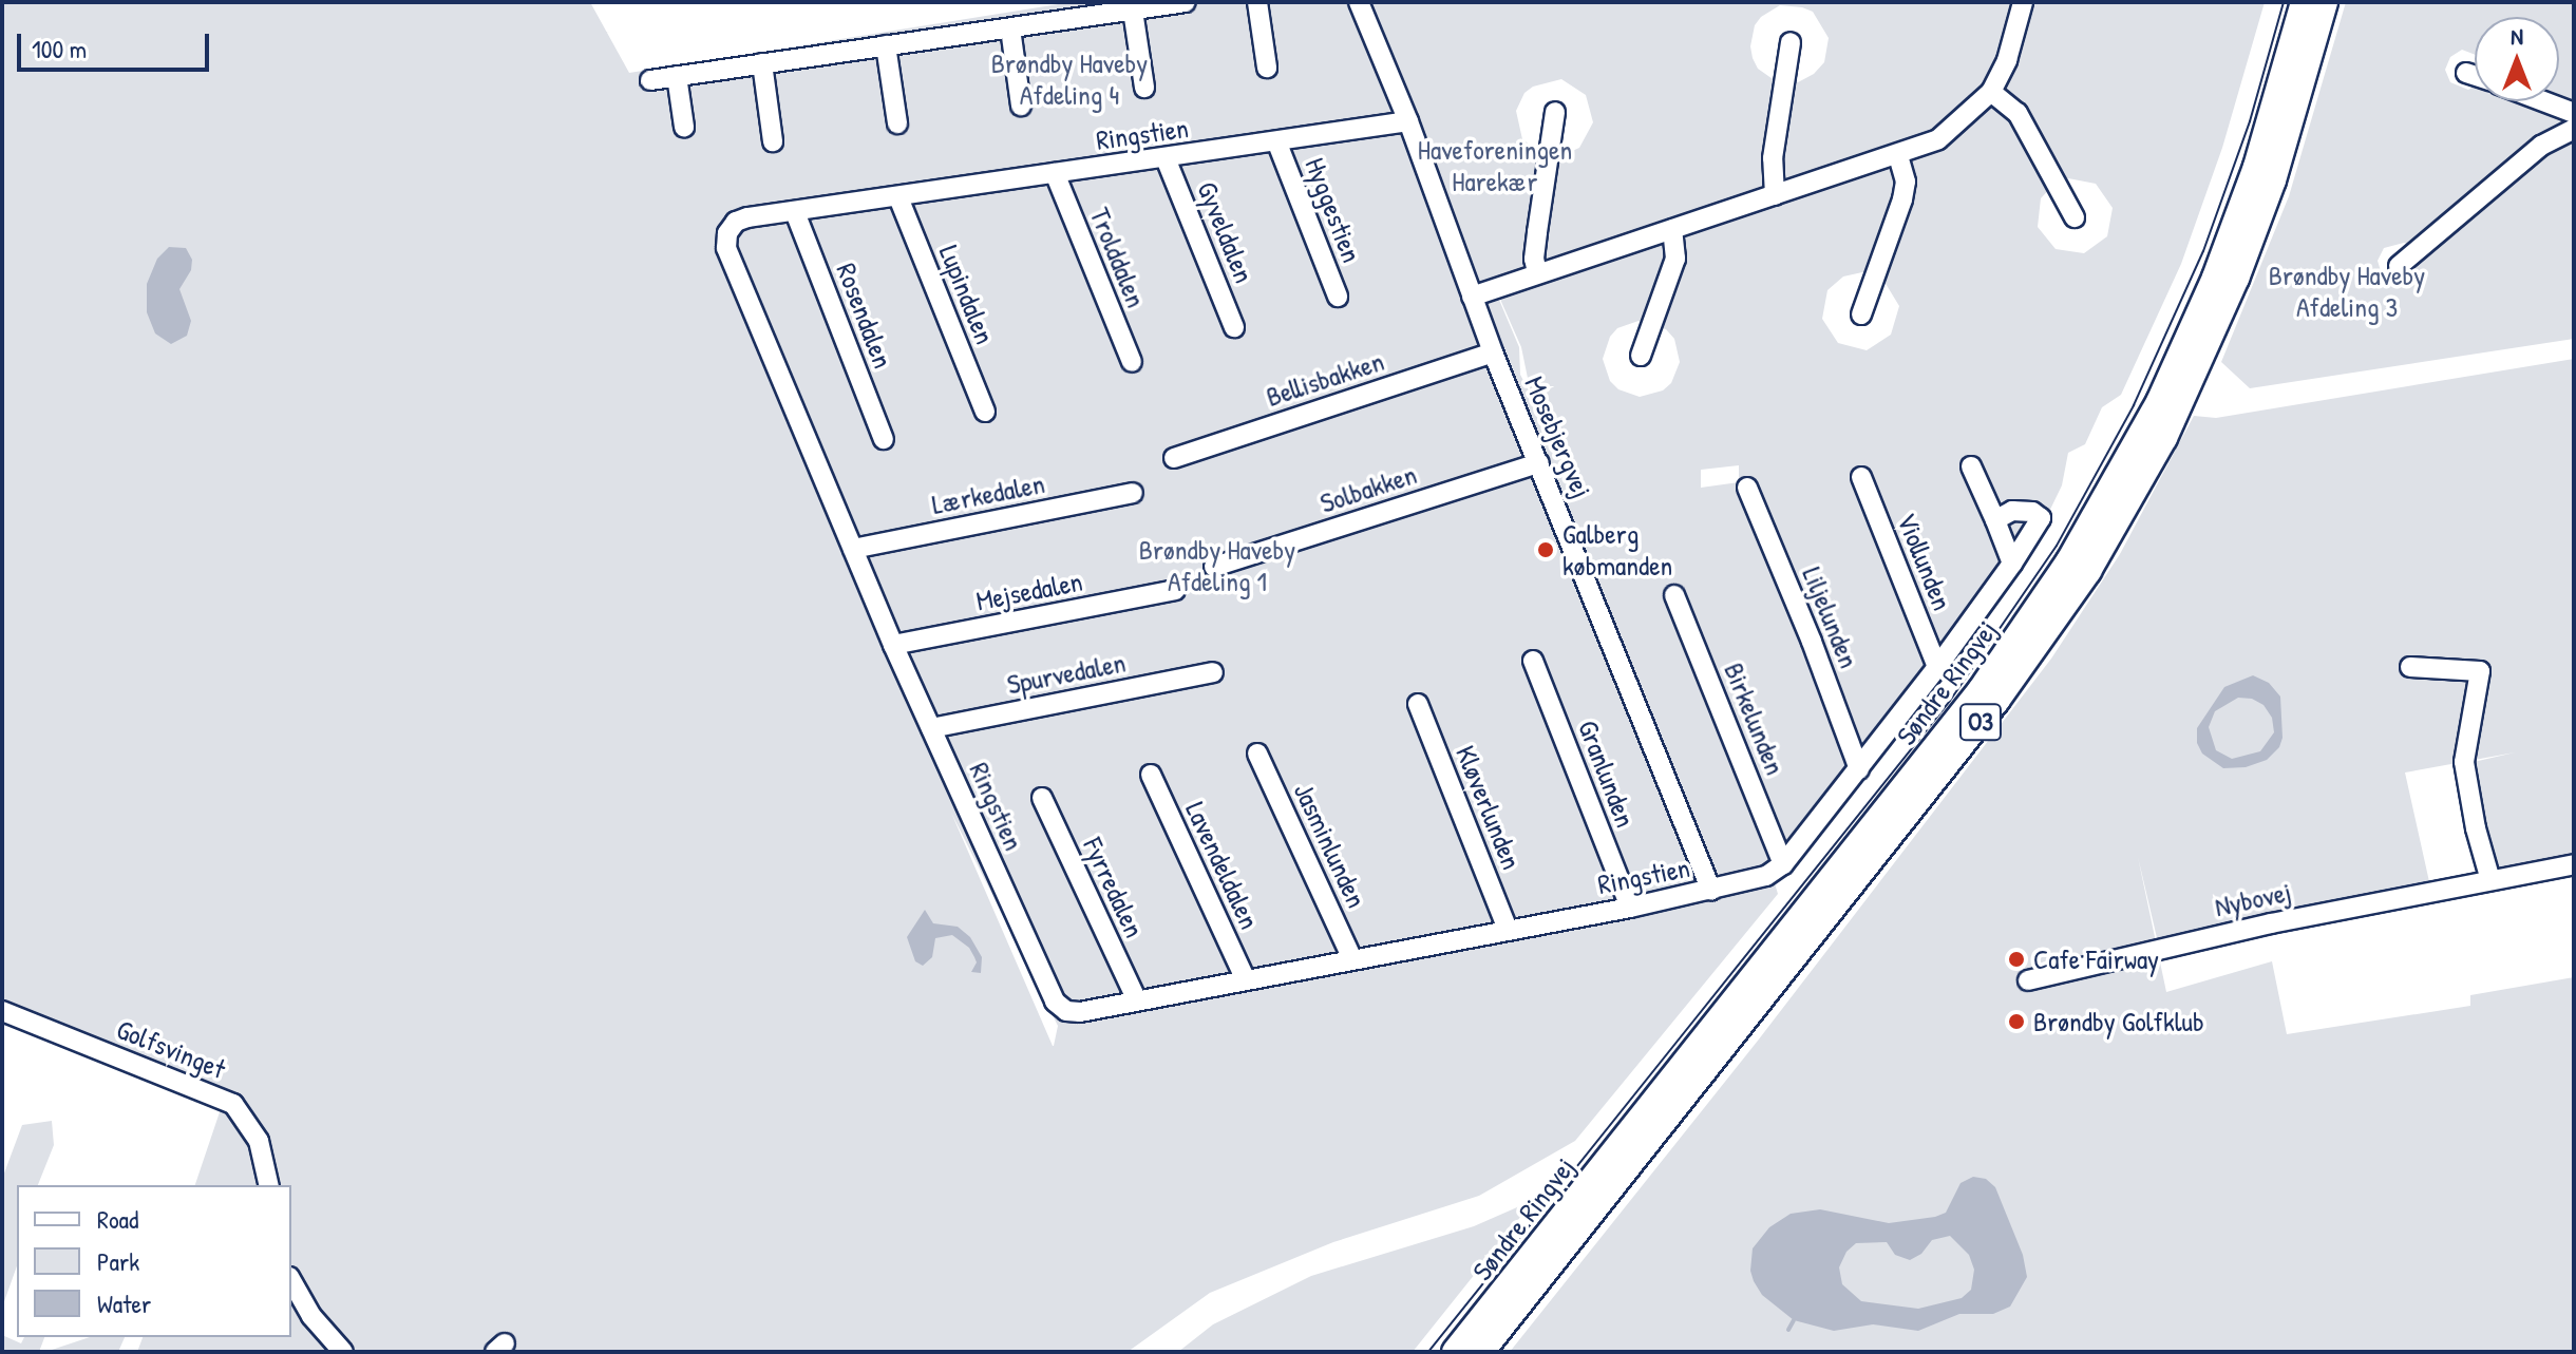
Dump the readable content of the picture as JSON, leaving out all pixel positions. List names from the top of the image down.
{
  "streets": {
    "main road": ["Søndre Ringvej", "O3"],
    "street": [
      "Ringstien",
      "Hyggestien",
      "Gyveldalen",
      "Trolddalen",
      "Lupindalen",
      "Rosendalen",
      "Bellisbakken",
      "Mosebjergvej",
      "Solbakken",
      "Lærkedalen",
      "Viollunden",
      "Mejsedalen",
      "Liljelunden",
      "Spurvedalen",
      "Birkelunden",
      "Granlunden",
      "Kløverlunden",
      "Jasminlunden",
      "Lavendeldalen",
      "Fyrredalen",
      "Nybovej",
      "Golfsvinget"
    ]
  },
  "crossings": [
    ["Ringstien", "Hyggestien"],
    ["Ringstien", "Gyveldalen"],
    ["Ringstien", "Trolddalen"],
    ["Ringstien", "Lupindalen"],
    ["Ringstien", "Rosendalen"],
    ["Ringstien", "Mosebjergvej"],
    ["Ringstien", "Lærkedalen"],
    ["Ringstien", "Viollunden"],
    ["Ringstien", "Mejsedalen"],
    ["Ringstien", "Liljelunden"],
    ["Ringstien", "Spurvedalen"],
    ["Ringstien", "Birkelunden"],
    ["Ringstien", "Granlunden"],
    ["Ringstien", "Kløverlunden"],
    ["Ringstien", "Jasminlunden"],
    ["Ringstien", "Lavendeldalen"],
    ["Ringstien", "Fyrredalen"],
    ["Bellisbakken", "Mosebjergvej"],
    ["Mosebjergvej", "Solbakken"]
  ],
  "parks": [
    "Brøndby Haveby Afdeling 4",
    "Haveforeningen Harekær",
    "Brøndby Haveby Afdeling 3",
    "Brøndby Haveby Afdeling 1"
  ],
  "places": ["Galberg købmanden", "Cafe Fairway", "Brøndby Golfklub"],
  "legend": ["Road", "Park", "Water"],
  "scale_bar": "100 m",
  "north": "top"
}
